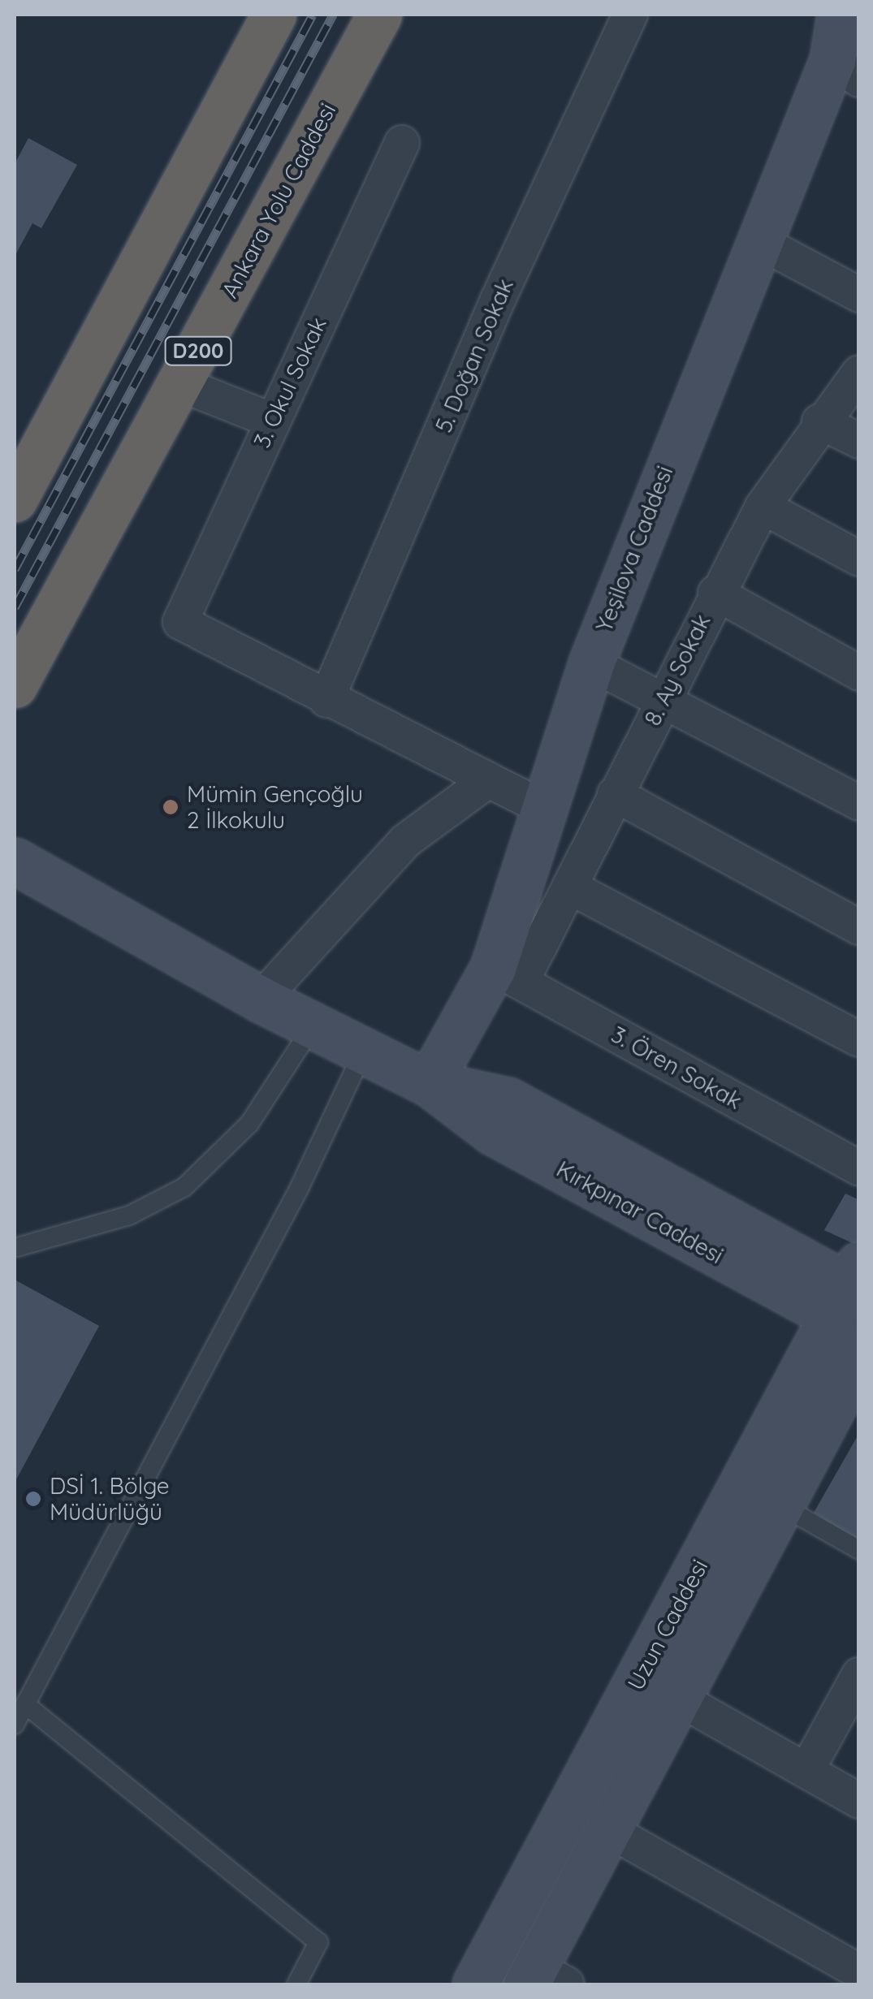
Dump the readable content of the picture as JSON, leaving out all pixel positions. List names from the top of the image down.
{
  "streets": {
    "highway": ["Ankara Yolu Caddesi", "D200"],
    "main road": ["Yeşilova Caddesi", "Kırkpınar Caddesi", "Uzun Caddesi"],
    "street": [
      "5. Doğan Sokak",
      "3. Okul Sokak",
      "8. Ay Sokak",
      "3. Ören Sokak"
    ]
  },
  "crossings": [
    ["5. Doğan Sokak", "3. Okul Sokak"],
    ["Yeşilova Caddesi", "8. Ay Sokak"],
    ["Yeşilova Caddesi", "3. Ören Sokak"],
    ["Yeşilova Caddesi", "Kırkpınar Caddesi"],
    ["8. Ay Sokak", "3. Ören Sokak"],
    ["Kırkpınar Caddesi", "Uzun Caddesi"]
  ],
  "places": ["Mümin Gençoğlu 2 İlkokulu", "DSİ 1. Bölge Müdürlüğü"]
}
